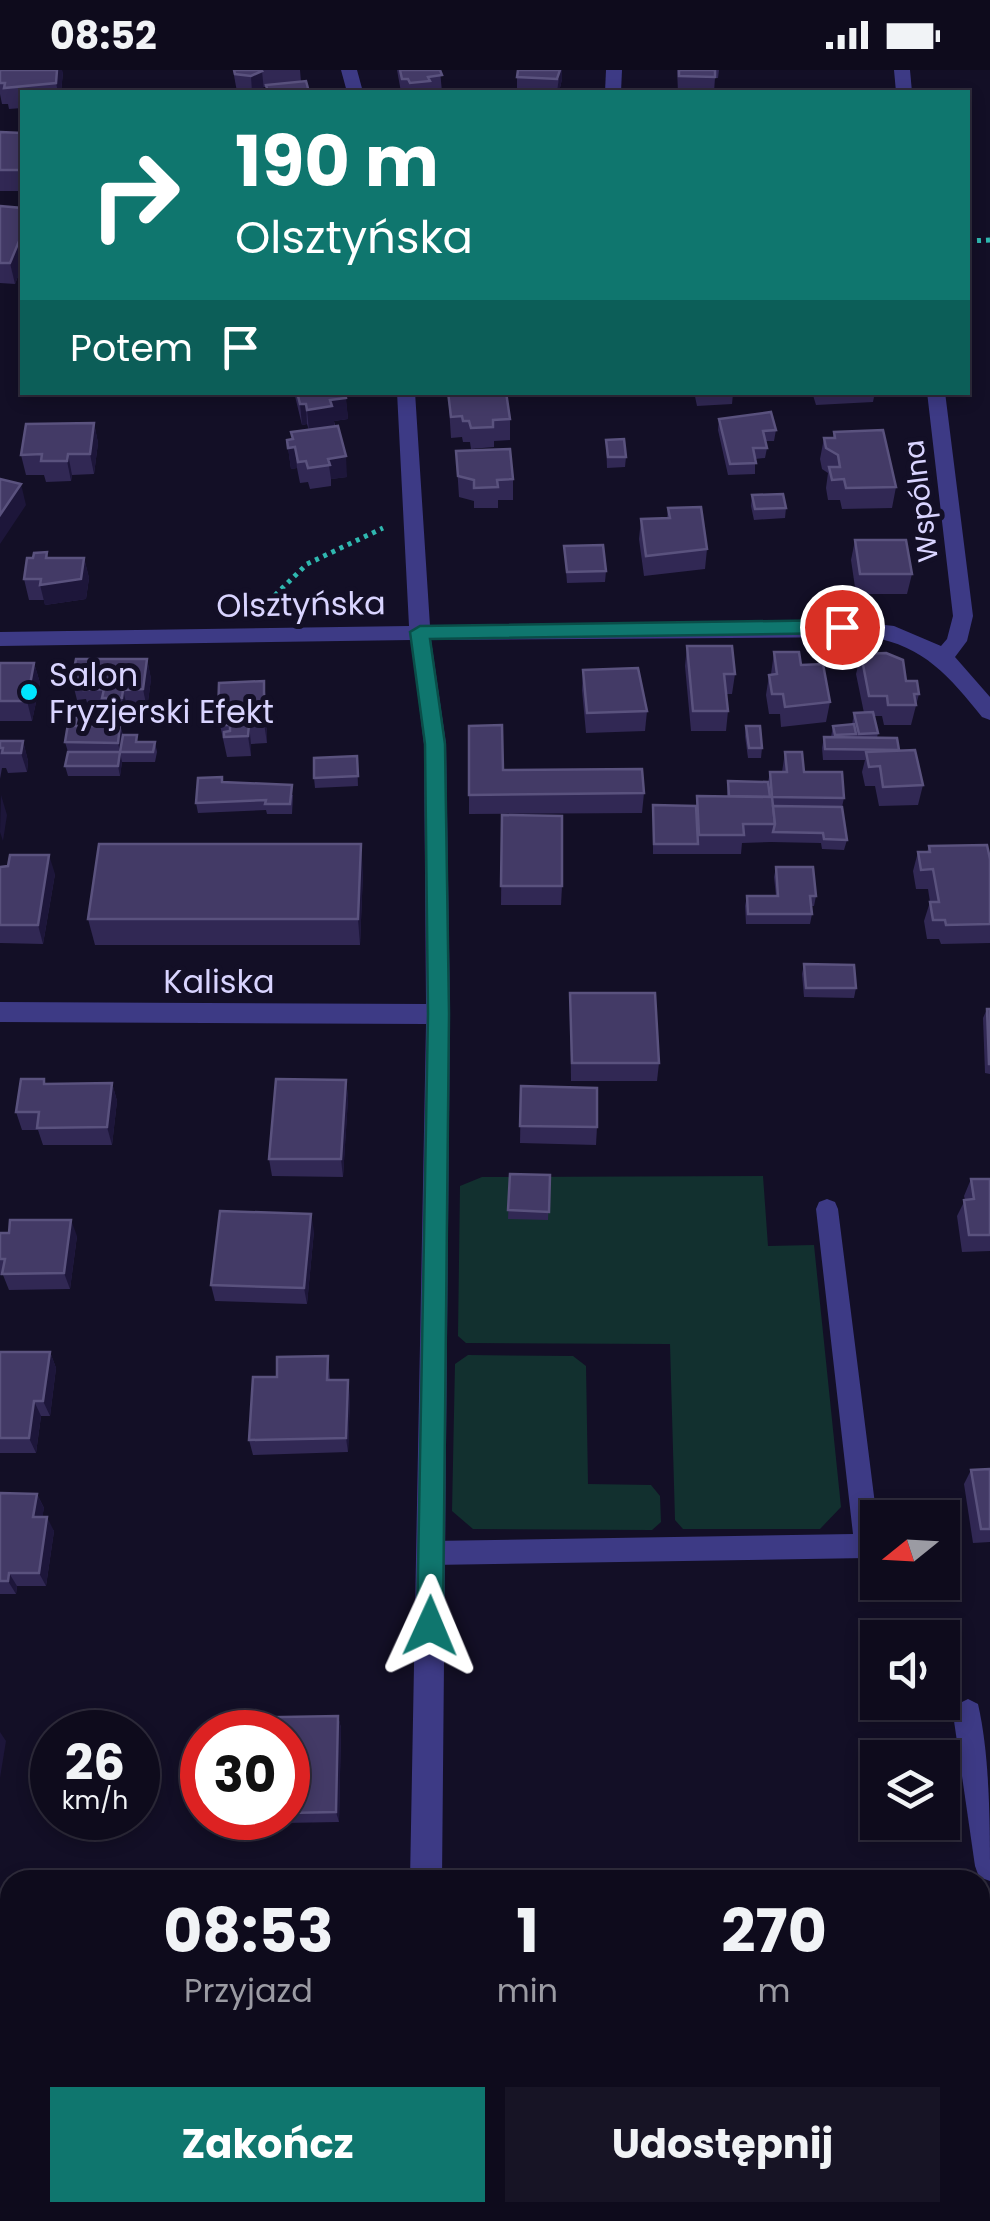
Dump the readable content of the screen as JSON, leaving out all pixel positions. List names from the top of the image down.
{
  "streets": {
    "street": ["Wspólna", "Olsztyńska", "Kaliska"]
  },
  "places": ["Salon Fryzjerski Efekt"],
  "north": "left",
  "page": {
    "status": "08:52",
    "turn": ["190 m", "Olsztyńska"],
    "then": "Potem",
    "speed": "26 km/h",
    "limit": "30",
    "eta": [
      "08:53",
      "Przyjazd",
      "1",
      "min",
      "270",
      "m"
    ],
    "buttons": ["Zakończ", "Udostępnij"]
  }
}
